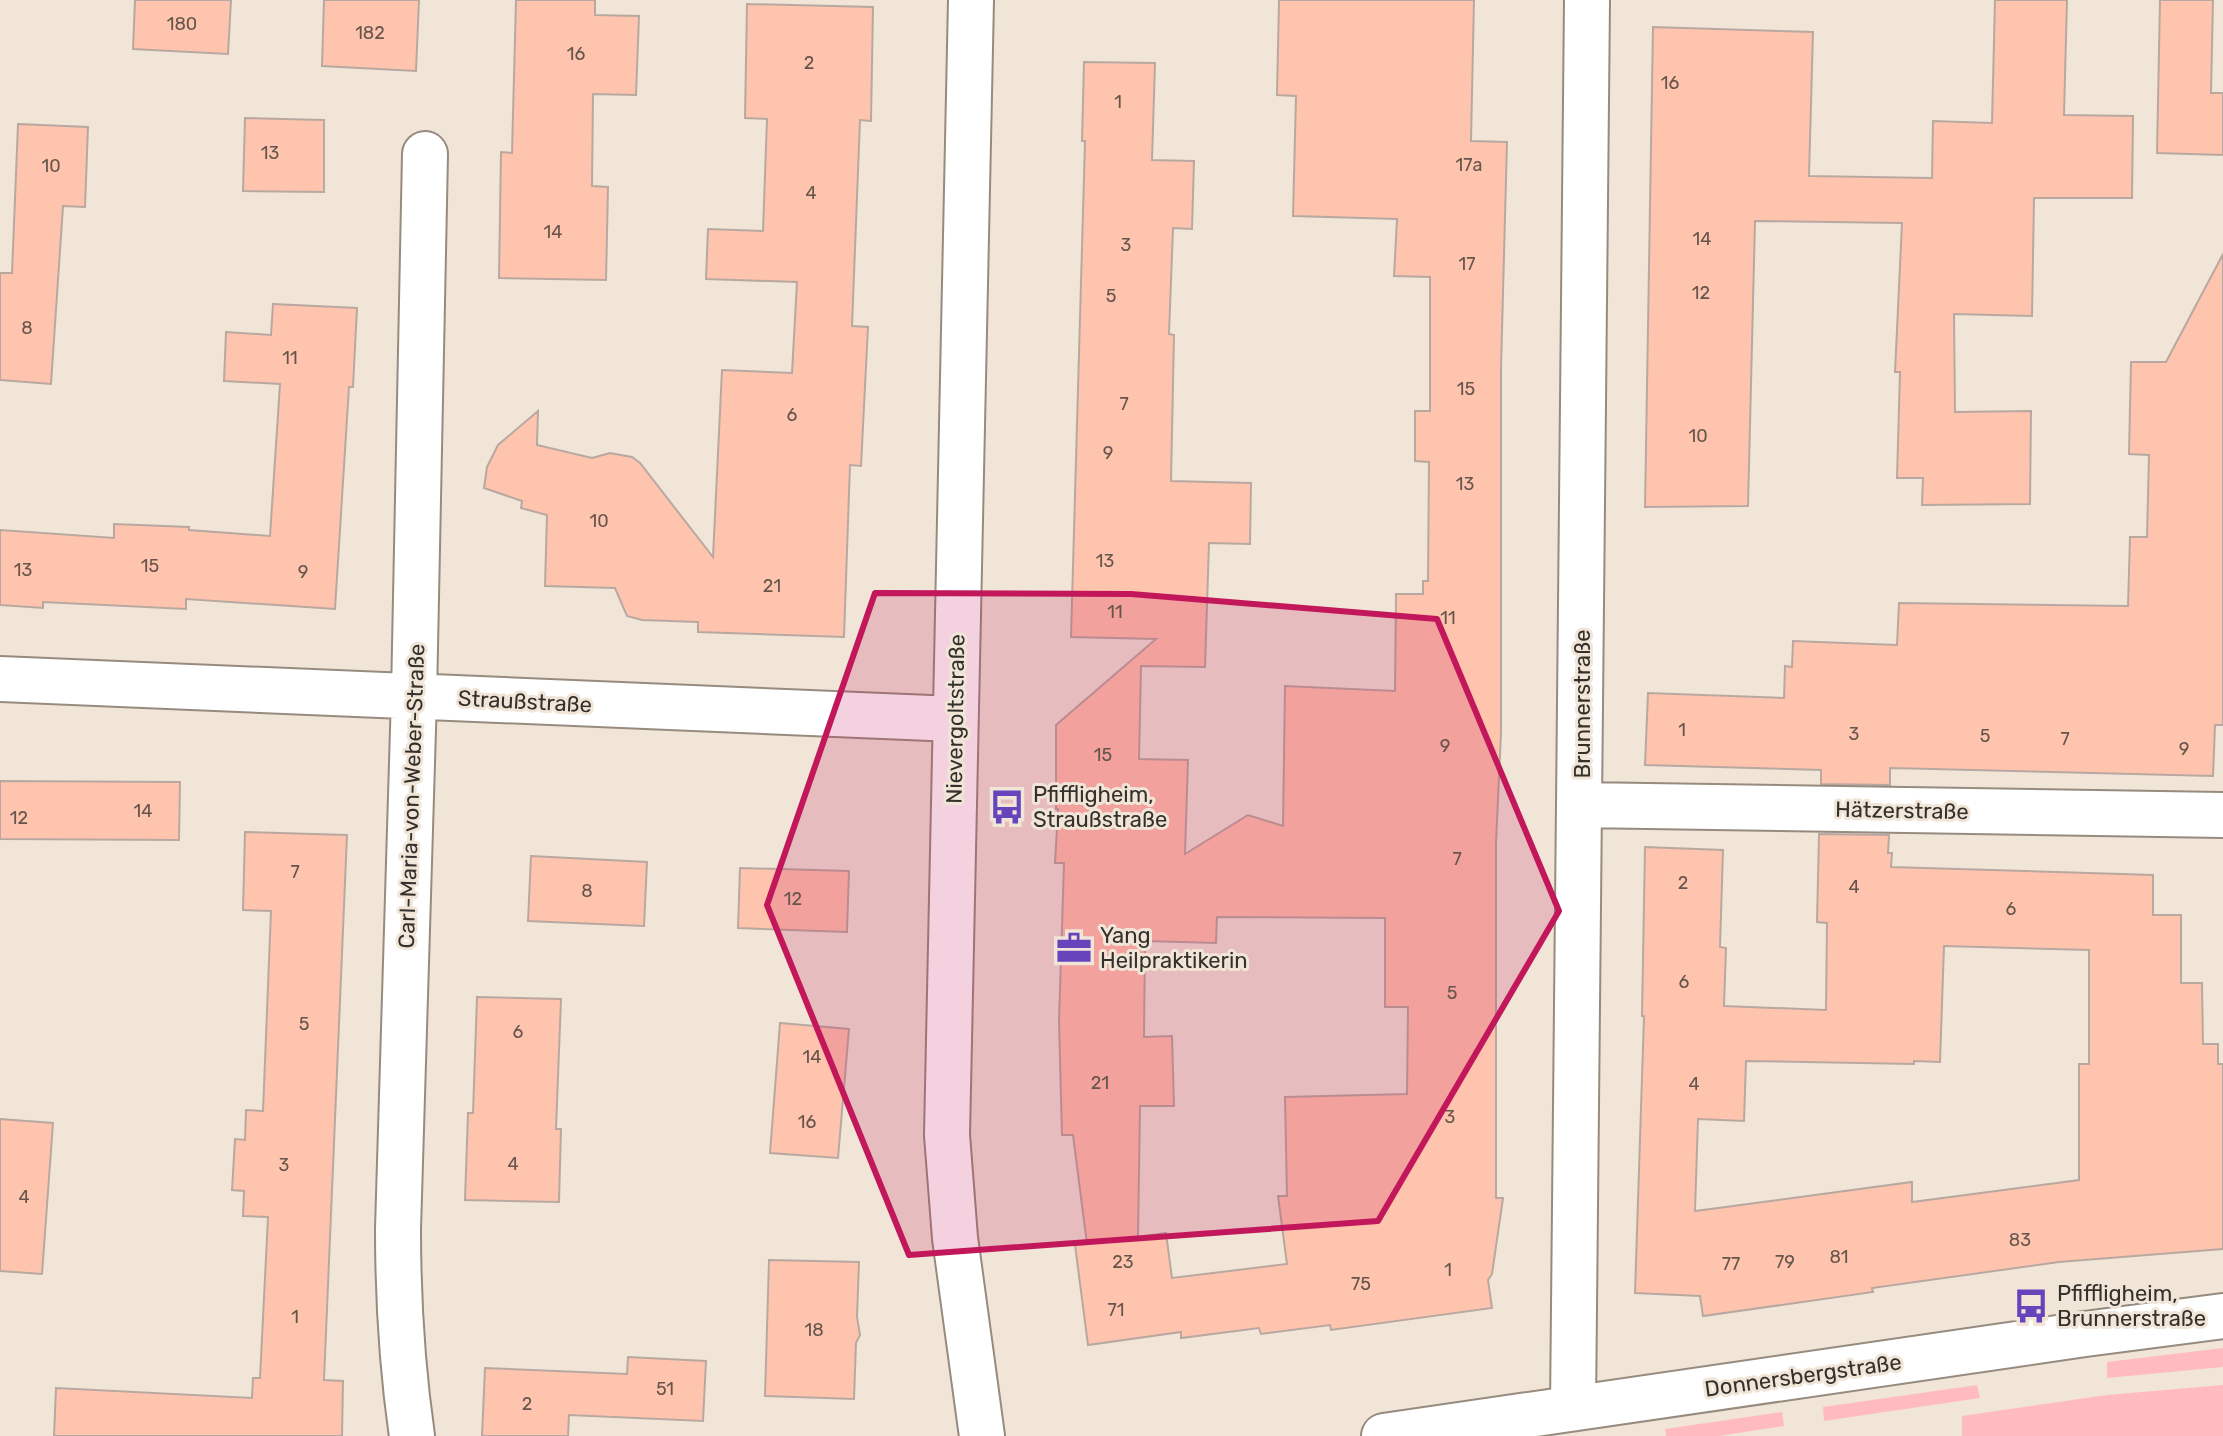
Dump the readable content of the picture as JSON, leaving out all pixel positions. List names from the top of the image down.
{
  "streets": {
    "street": [
      "Straußstraße",
      "Brunnerstraße",
      "Nievergoltstraße",
      "Carl-Maria-von-Weber-Straße",
      "Hätzerstraße",
      "Donnersbergstraße"
    ]
  },
  "crossings": [
    ["Straußstraße", "Nievergoltstraße"],
    ["Straußstraße", "Carl-Maria-von-Weber-Straße"],
    ["Brunnerstraße", "Hätzerstraße"],
    ["Brunnerstraße", "Donnersbergstraße"]
  ],
  "places": {
    "bus stop": ["Pfiffligheim, Straußstraße", "Pfiffligheim, Brunnerstraße"],
    "office": ["Yang Heilpraktikerin"]
  },
  "house_numbers": [
    "180",
    "182",
    "16",
    "2",
    "16",
    "1",
    "13",
    "17a",
    "10",
    "4",
    "14",
    "14",
    "3",
    "17",
    "12",
    "5",
    "8",
    "11",
    "15",
    "7",
    "6",
    "10",
    "9",
    "13",
    "10",
    "13",
    "15",
    "13",
    "9",
    "21",
    "11",
    "11",
    "1",
    "3",
    "5",
    "7",
    "9",
    "9",
    "15",
    "14",
    "12",
    "7",
    "7",
    "2",
    "4",
    "8",
    "12",
    "6",
    "6",
    "5",
    "5",
    "6",
    "14",
    "21",
    "4",
    "3",
    "16",
    "4",
    "3",
    "4",
    "83",
    "81",
    "23",
    "79",
    "77",
    "1",
    "75",
    "71",
    "1",
    "18",
    "51",
    "2"
  ]
}
